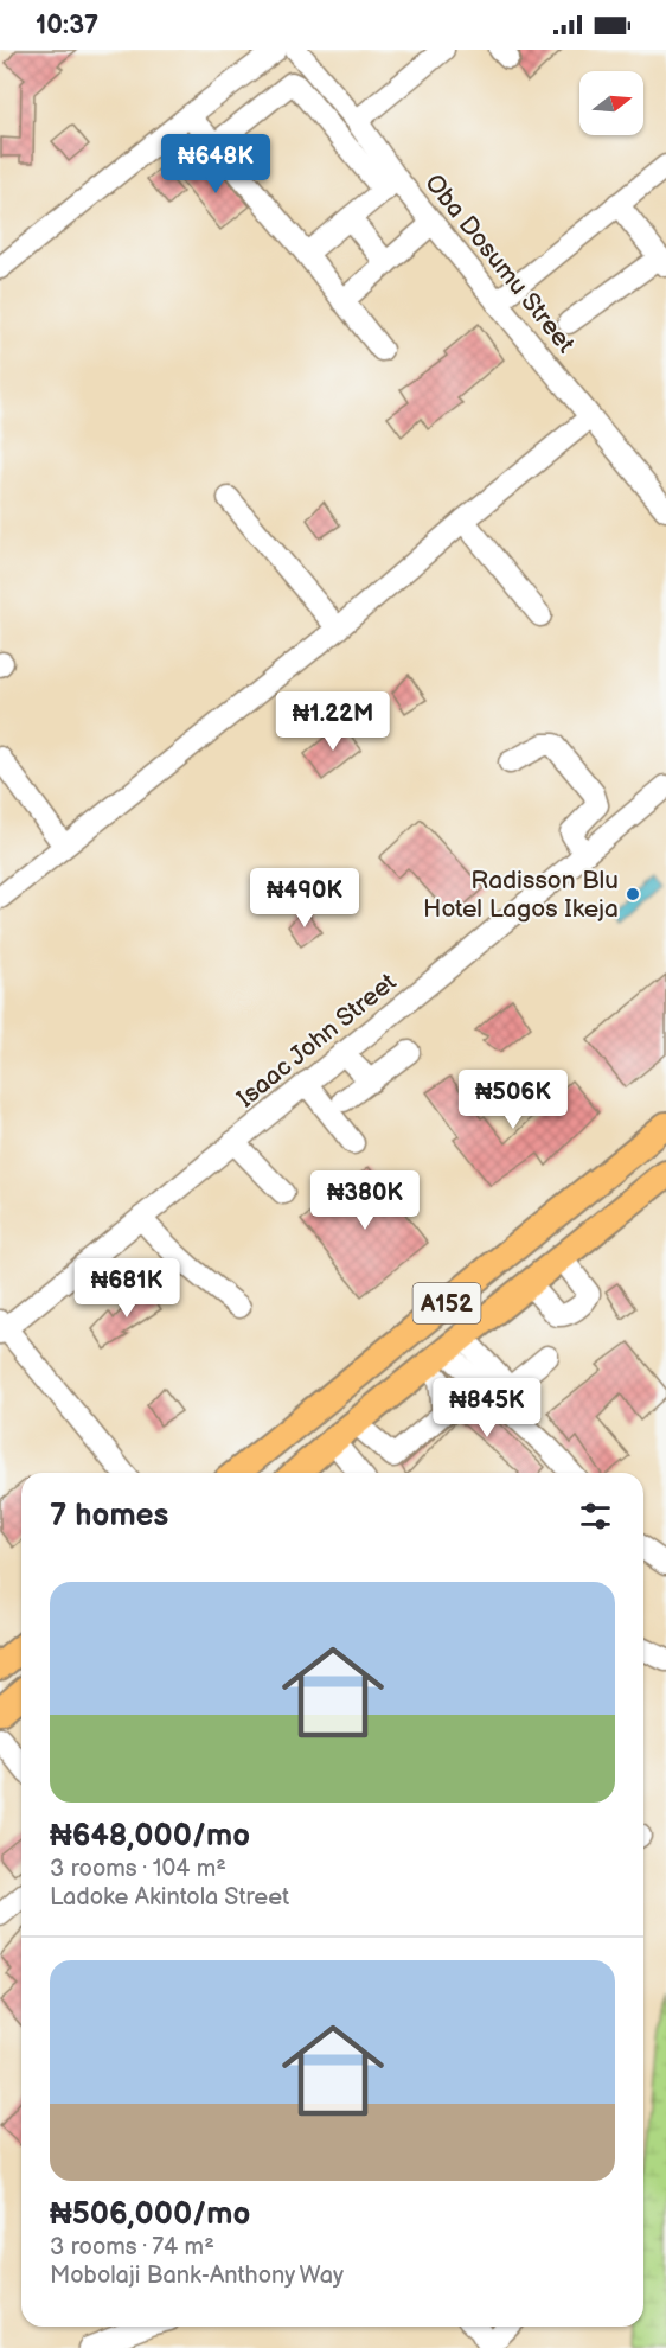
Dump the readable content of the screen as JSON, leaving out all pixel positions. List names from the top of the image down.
{
  "streets": {
    "main road": ["A152"],
    "street": ["Oba Dosumu Street", "Isaac John Street"]
  },
  "places": ["Radisson Blu Hotel Lagos Ikeja"],
  "north": "right",
  "page": {
    "status": "10:37",
    "price": [
      "₦648K",
      "₦1.22M",
      "₦490K",
      "₦506K",
      "₦380K",
      "₦681K",
      "₦845K"
    ],
    "heading": "7 homes",
    "list": [
      {
        "name": "₦648,000/mo",
        "note": "3 rooms · 104 m² · Ladoke Akintola Street"
      },
      {
        "name": "₦506,000/mo",
        "note": "3 rooms · 74 m² · Mobolaji Bank-Anthony Way"
      }
    ]
  }
}
